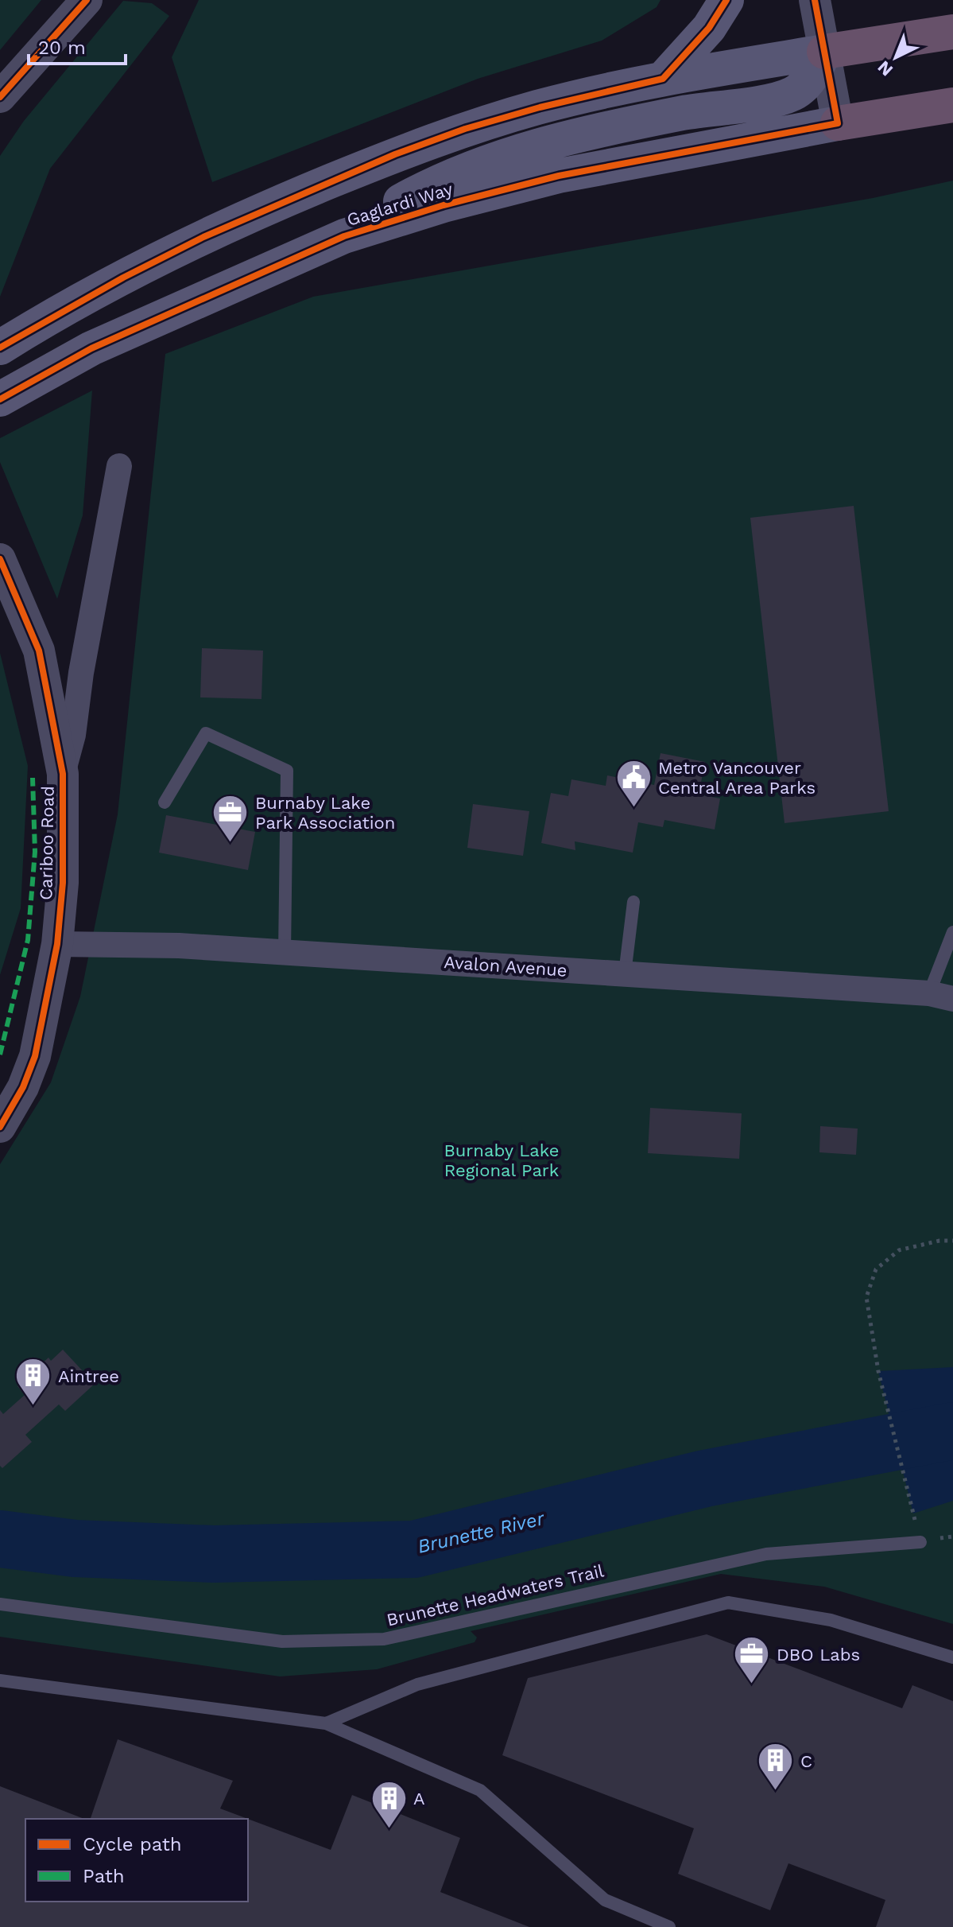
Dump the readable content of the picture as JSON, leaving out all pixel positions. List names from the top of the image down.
{
  "streets": {
    "main road": ["Gaglardi Way"],
    "street": ["Cariboo Road", "Avalon Avenue"],
    "lane": ["Brunette Headwaters Trail"]
  },
  "crossings": [
    ["Cariboo Road", "Avalon Avenue"]
  ],
  "water": ["Brunette River"],
  "parks": ["Burnaby Lake Regional Park"],
  "places": {
    "public building": ["Metro Vancouver Central Area Parks"],
    "office": ["Burnaby Lake Park Association", "DBO Labs"],
    "building": ["Aintree", "C", "A"]
  },
  "legend": ["Cycle path", "Path"],
  "scale_bar": "20 m",
  "north": "bottom left"
}
